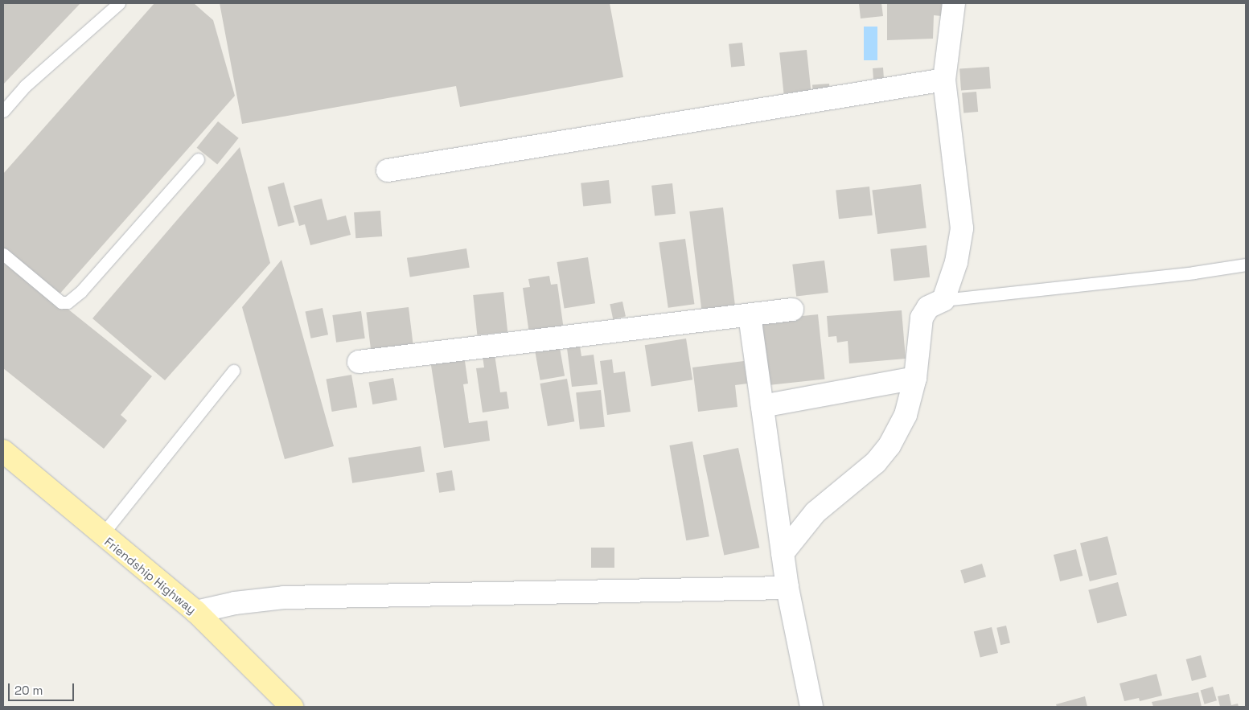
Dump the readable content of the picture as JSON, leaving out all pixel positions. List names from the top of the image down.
{
  "streets": {
    "main road": ["Friendship Highway"]
  },
  "scale_bar": "20 m"
}
